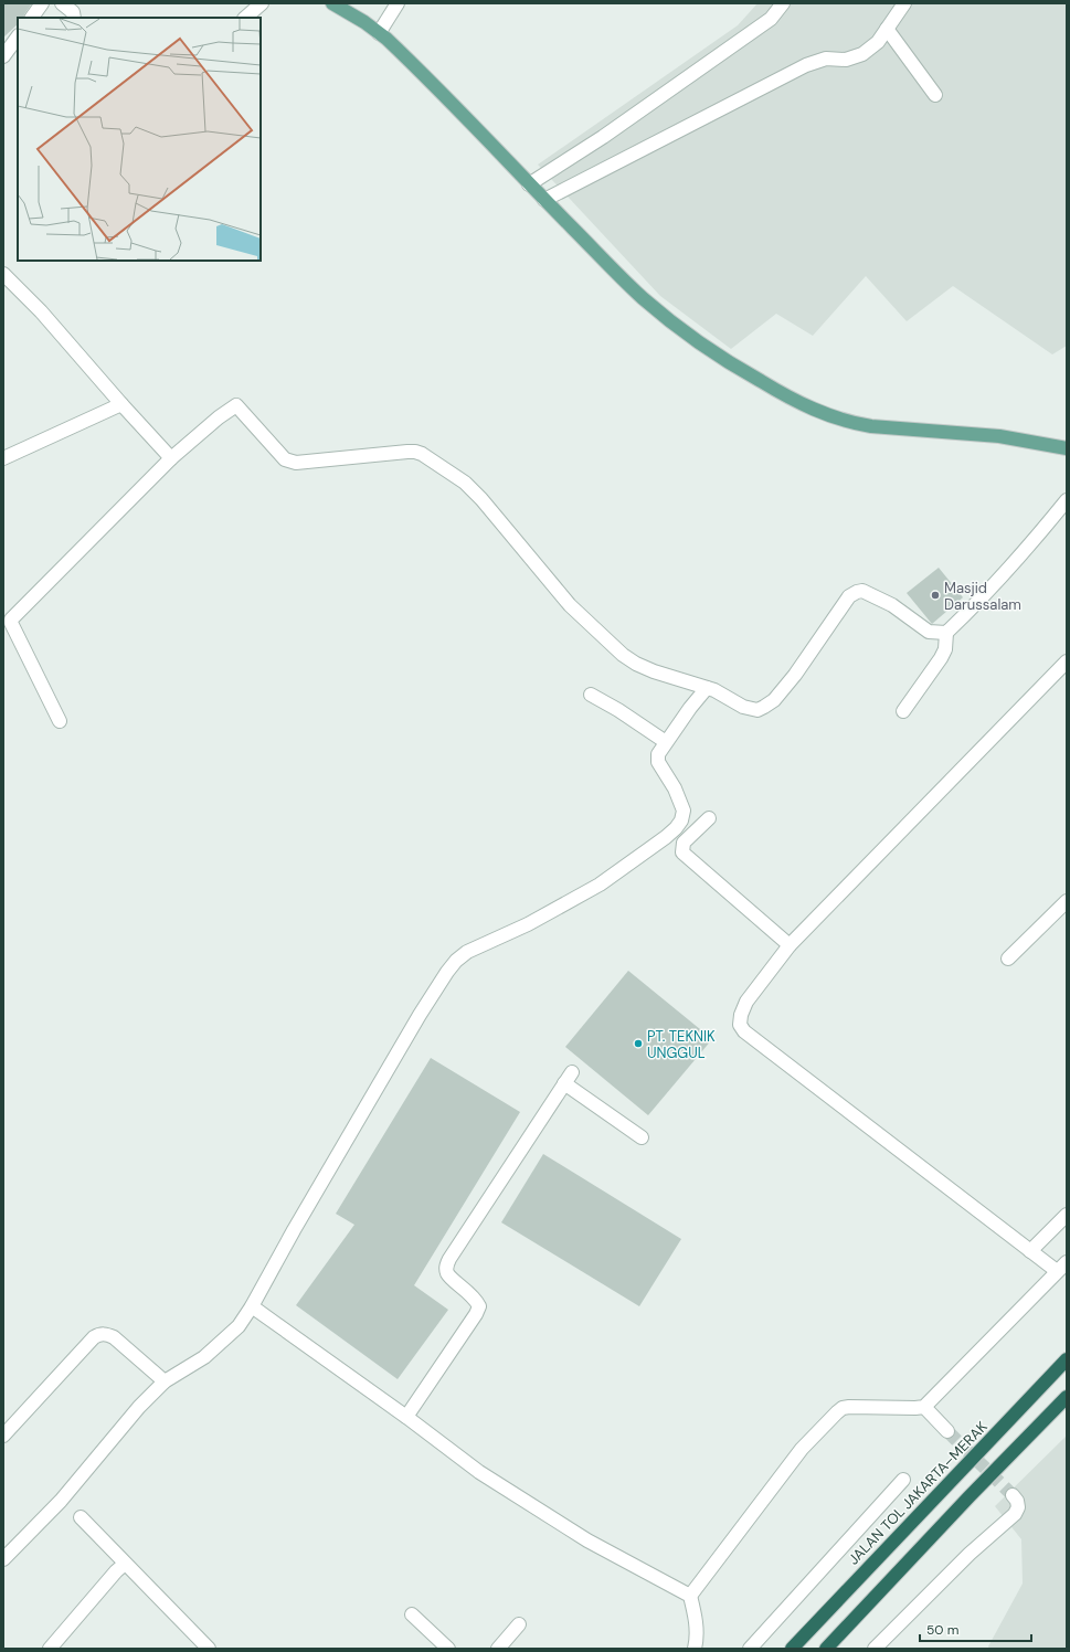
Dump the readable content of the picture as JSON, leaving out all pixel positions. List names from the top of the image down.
{
  "streets": {
    "highway": ["JALAN TOL JAKARTA–MERAK"]
  },
  "places": ["Masjid Darussalam", "PT. TEKNIK UNGGUL"],
  "scale_bar": "50 m"
}
